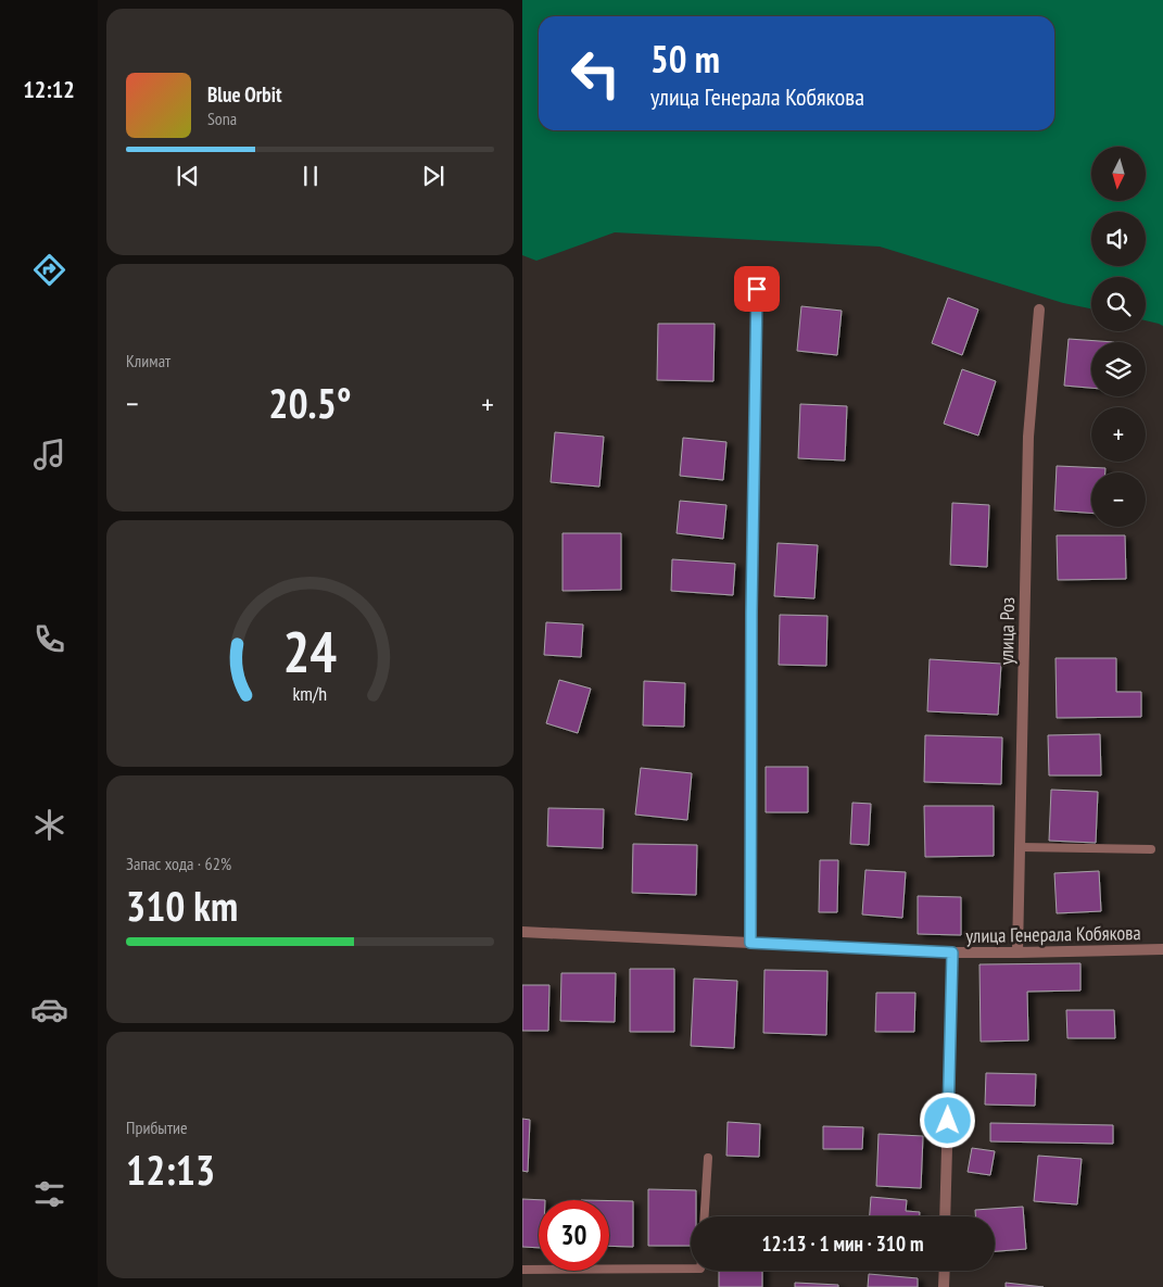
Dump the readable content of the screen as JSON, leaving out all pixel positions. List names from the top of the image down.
{
  "streets": {
    "street": ["улица Роз", "улица Генерала Кобякова"]
  },
  "crossings": [
    ["улица Роз", "улица Генерала Кобякова"]
  ],
  "north": "bottom",
  "page": {
    "tabs": "12:12",
    "turn": ["50 m", "улица Генерала Кобякова"],
    "song": ["Blue Orbit", "Sona"],
    "map_buttons": ["+", "−"],
    "tile": [
      "Климат",
      ["Запас хода · 62%", "310 km"],
      ["Прибытие", "12:13"]
    ],
    "heat": ["−", "20.5°", "+"],
    "limit": "30",
    "trip": "12:13 · 1 мин · 310 m",
    "gauge": ["24", "km/h"]
  }
}
